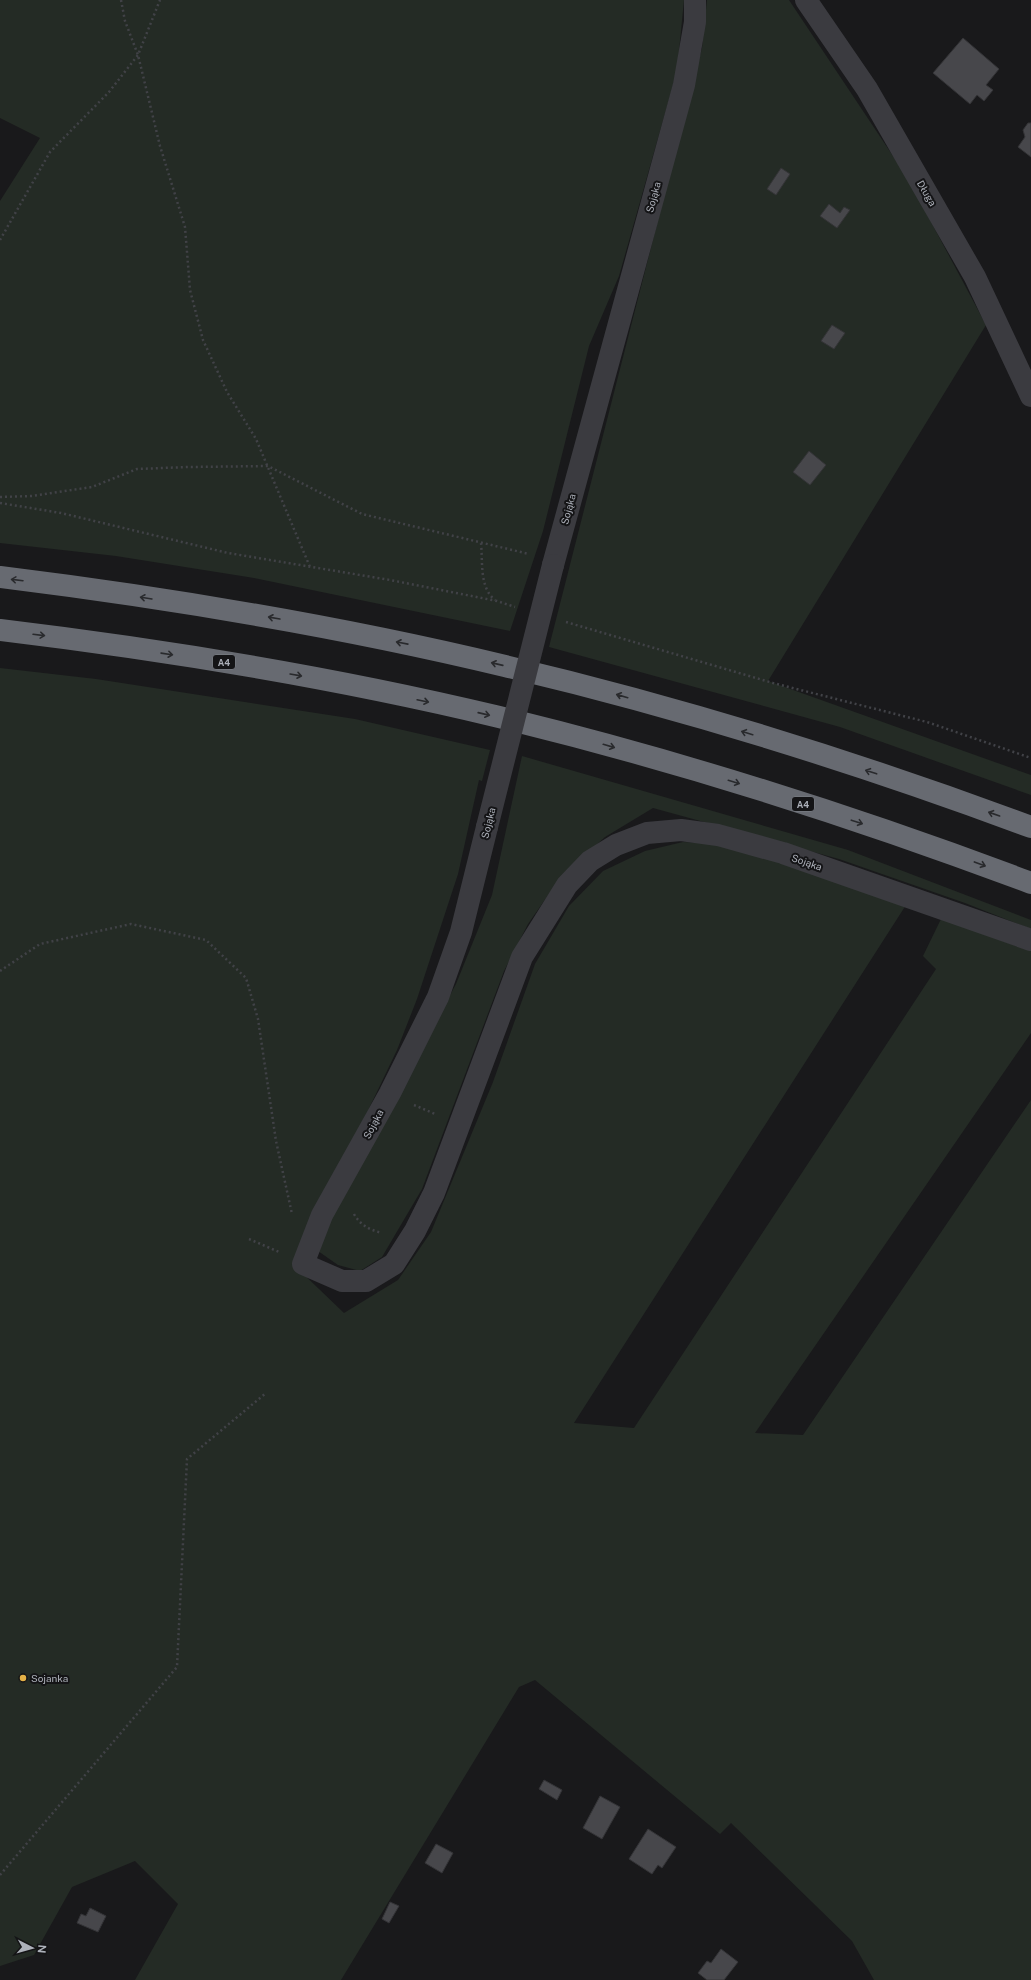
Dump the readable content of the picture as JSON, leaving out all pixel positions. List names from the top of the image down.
{
  "streets": {
    "highway": ["A4"],
    "street": ["Długa", "Sojąka"]
  },
  "places": ["Sojanka"],
  "north": "right"
}
